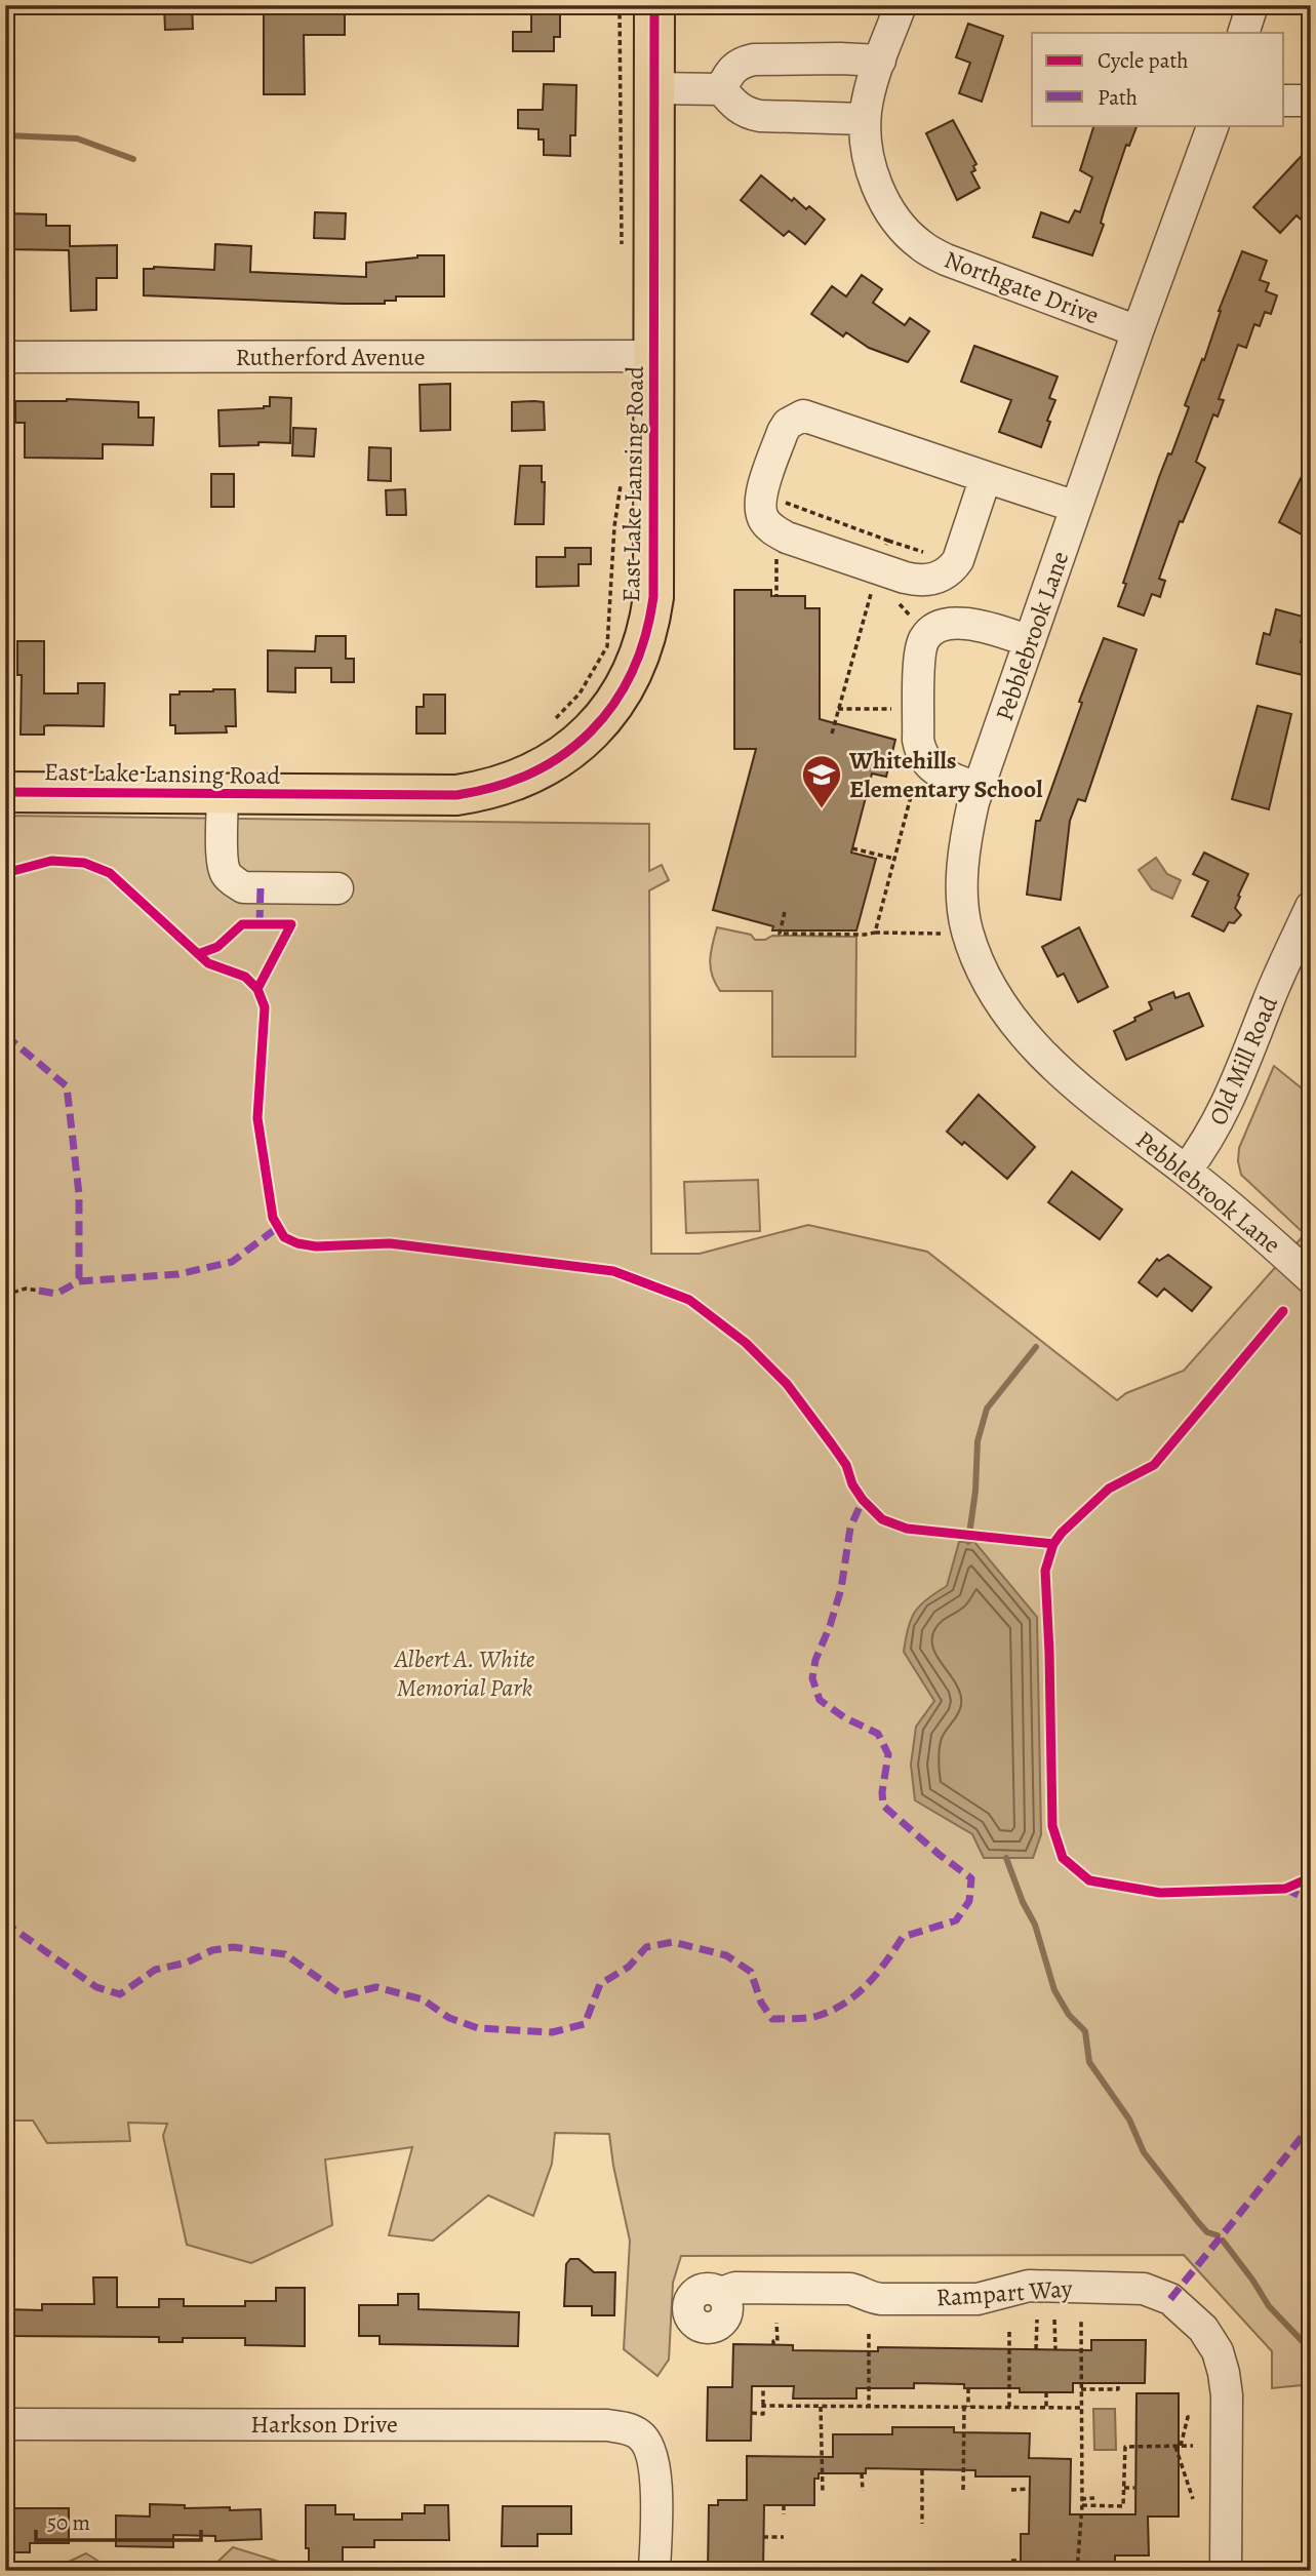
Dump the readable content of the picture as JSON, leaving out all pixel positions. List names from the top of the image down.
{
  "streets": {
    "main road": ["East Lake Lansing Road"],
    "street": [
      "Northgate Drive",
      "Rutherford Avenue",
      "Pebblebrook Lane",
      "Old Mill Road",
      "Rampart Way",
      "Harkson Drive"
    ]
  },
  "crossings": [
    ["Northgate Drive", "Pebblebrook Lane"],
    ["Rutherford Avenue", "East Lake Lansing Road"],
    ["Pebblebrook Lane", "Old Mill Road"]
  ],
  "parks": ["Albert A. White Memorial Park"],
  "places": {
    "school or university": ["Whitehills Elementary School"]
  },
  "legend": ["Cycle path", "Path"],
  "scale_bar": "50 m"
}
